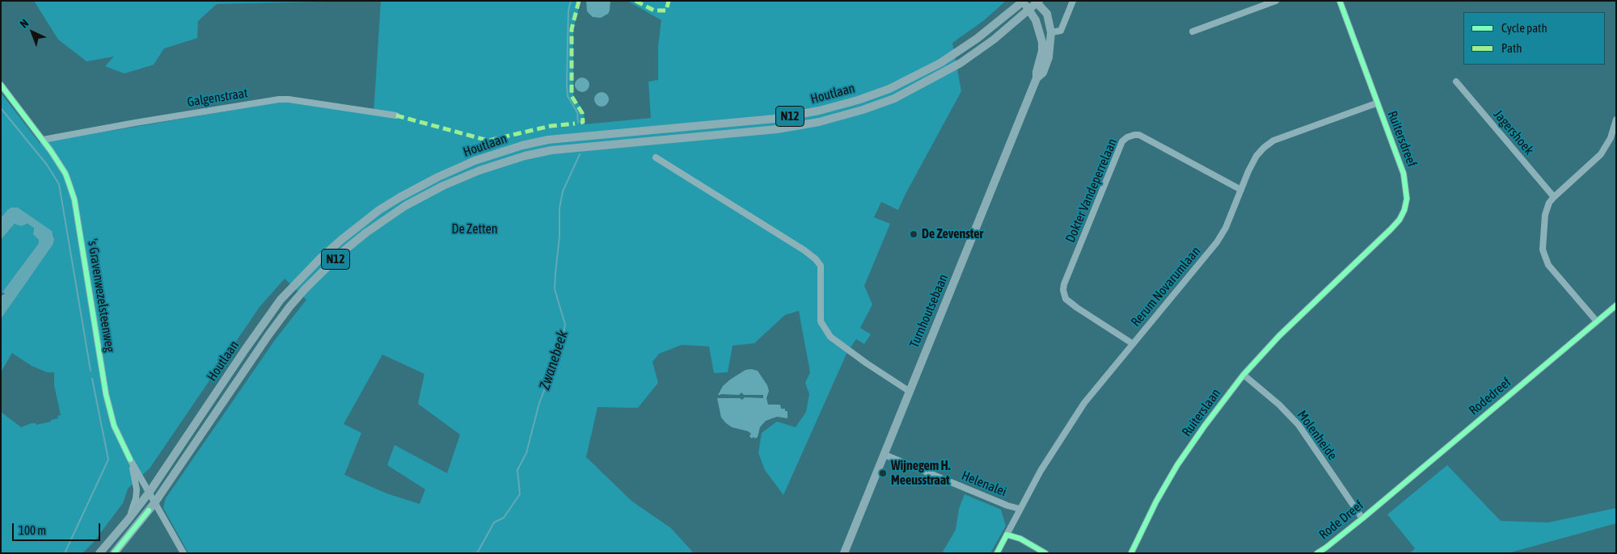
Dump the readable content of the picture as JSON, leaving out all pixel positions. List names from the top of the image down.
{
  "streets": {
    "main road": ["Houtlaan", "N12", "Turnhoutsebaan"],
    "street": [
      "Galgenstraat",
      "Jagershoek",
      "Ruitersdreef",
      "Dokter Vandeperrelaan",
      "Rerum Novarumlaan",
      "'s Gravenwezelsteenweg",
      "Rodedreef",
      "Ruiterslaan",
      "Molenheide",
      "Helenalei",
      "Rode Dreef"
    ]
  },
  "crossings": [
    ["Houtlaan", "'s Gravenwezelsteenweg"],
    ["Houtlaan", "Turnhoutsebaan"],
    ["Galgenstraat", "'s Gravenwezelsteenweg"],
    ["Ruitersdreef", "Rerum Novarumlaan"],
    ["Ruitersdreef", "Ruiterslaan"],
    ["Dokter Vandeperrelaan", "Rerum Novarumlaan"],
    ["Rerum Novarumlaan", "Helenalei"],
    ["Turnhoutsebaan", "Helenalei"],
    ["Rodedreef", "Rode Dreef"],
    ["Ruiterslaan", "Molenheide"],
    ["Molenheide", "Rode Dreef"]
  ],
  "water": ["Zwanebeek"],
  "parks": ["De Zetten"],
  "places": ["De Zevenster", "Wijnegem H. Meeusstraat"],
  "legend": ["Cycle path", "Path"],
  "scale_bar": "100 m",
  "north": "top left"
}
